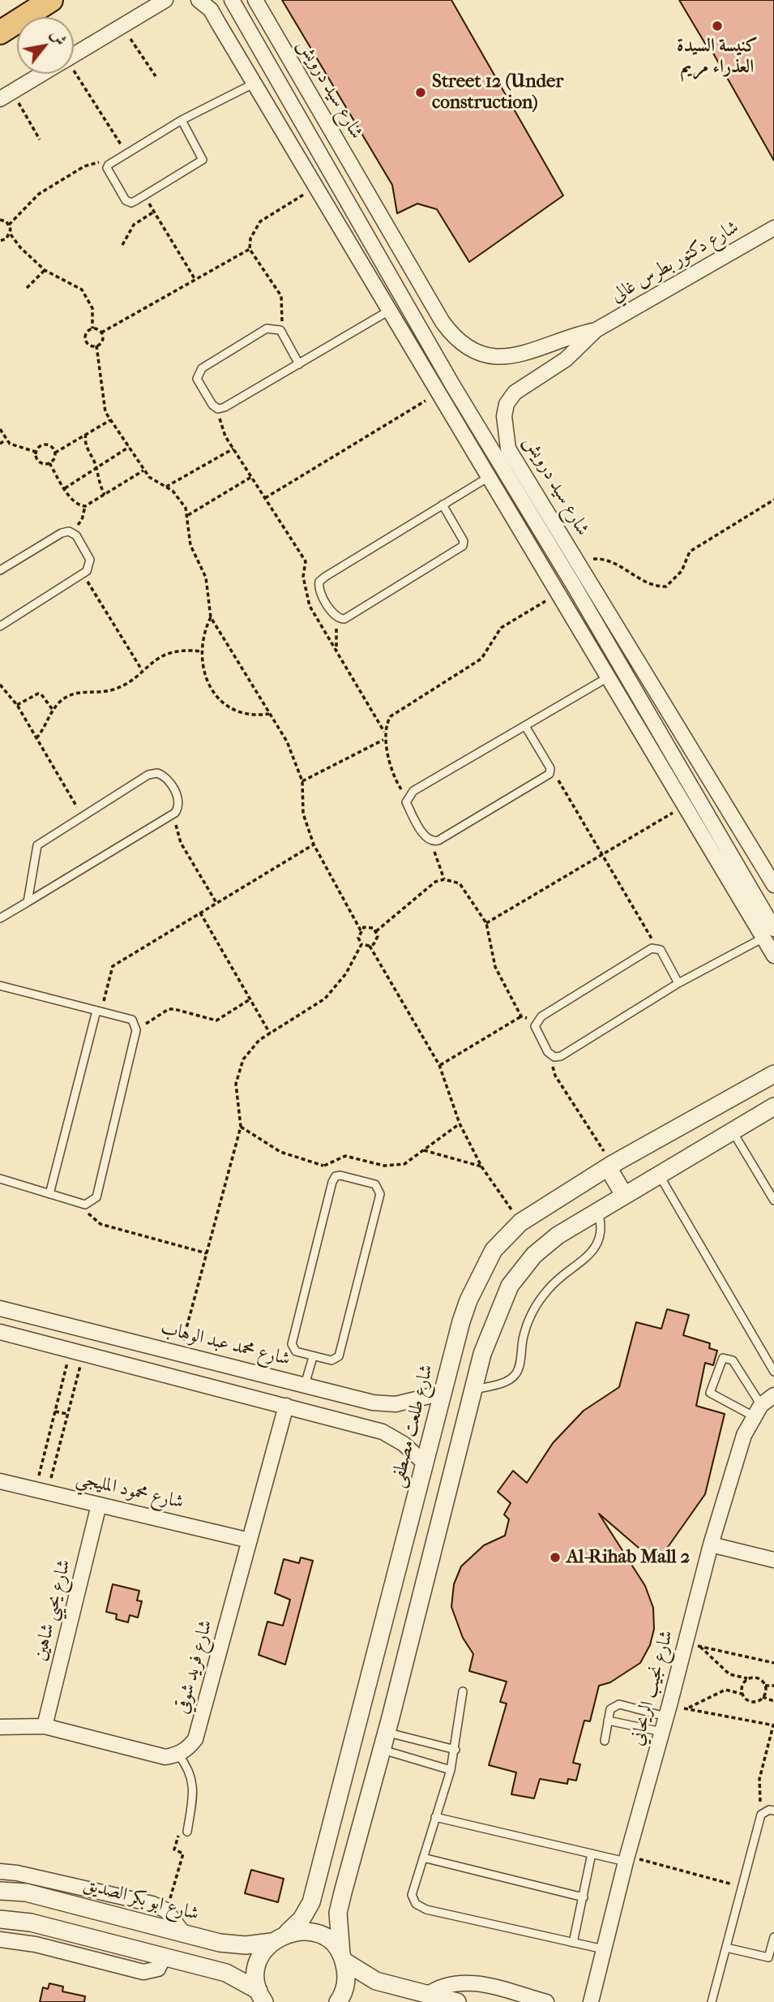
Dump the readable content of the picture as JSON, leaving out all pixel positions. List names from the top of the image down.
{
  "streets": {
    "street": [
      "شارع سيد درويش",
      "شارع دكتور بطرس غالي",
      "شارع محمد عبد الوهاب",
      "شارع طلعت مصطفى",
      "شارع محمود المليجي",
      "شارع يحيي شاهين",
      "شارع فريد شوقي",
      "شارع نجيب الريحاني",
      "شارع ابو بكر الصديق"
    ]
  },
  "crossings": [
    ["شارع سيد درويش", "شارع دكتور بطرس غالي"],
    ["شارع محمد عبد الوهاب", "شارع طلعت مصطفى"],
    ["شارع طلعت مصطفى", "شارع ابو بكر الصديق"],
    ["شارع محمود المليجي", "شارع يحيي شاهين"],
    ["شارع محمود المليجي", "شارع فريد شوقي"]
  ],
  "places": ["كنيسة السيدة العذراء مريم", "Street 12 (Under construction)", "Al-Rihab Mall 2"],
  "north": "top right"
}
